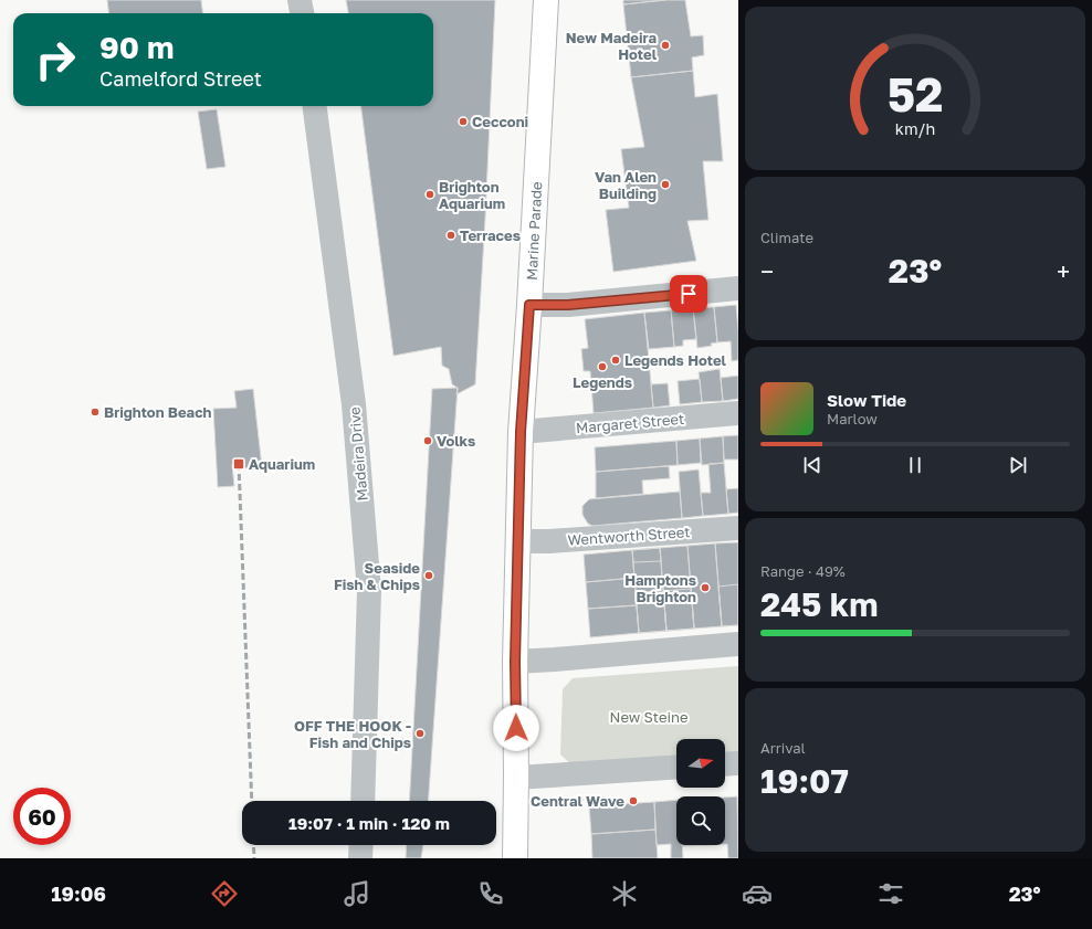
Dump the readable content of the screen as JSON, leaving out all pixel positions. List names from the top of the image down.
{
  "streets": {
    "main road": ["Marine Parade"],
    "street": ["Margaret Street", "Madeira Drive", "Wentworth Street"]
  },
  "crossings": [
    ["Marine Parade", "Margaret Street"],
    ["Marine Parade", "Wentworth Street"]
  ],
  "parks": ["New Steine"],
  "places": {
    "other": [
      "New Madeira Hotel",
      "Cecconi",
      "Van Alen Building",
      "Brighton Aquarium",
      "Terraces",
      "Legends Hotel",
      "Legends",
      "Brighton Beach",
      "Volks",
      "Seaside Fish & Chips",
      "Hamptons Brighton",
      "OFF THE HOOK - Fish and Chips",
      "Central Wave"
    ],
    "transit": ["Aquarium"]
  },
  "north": "right",
  "page": {
    "turn": ["90 m", "Camelford Street"],
    "tile": [
      "Climate",
      ["Range · 49%", "245 km"],
      ["Arrival", "19:07"]
    ],
    "heat": ["−", "23°", "+"],
    "song": ["Slow Tide", "Marlow"],
    "limit": "60",
    "trip": "19:07 · 1 min · 120 m",
    "tabs": ["19:06", "23°"],
    "gauge": ["52", "km/h"]
  }
}
